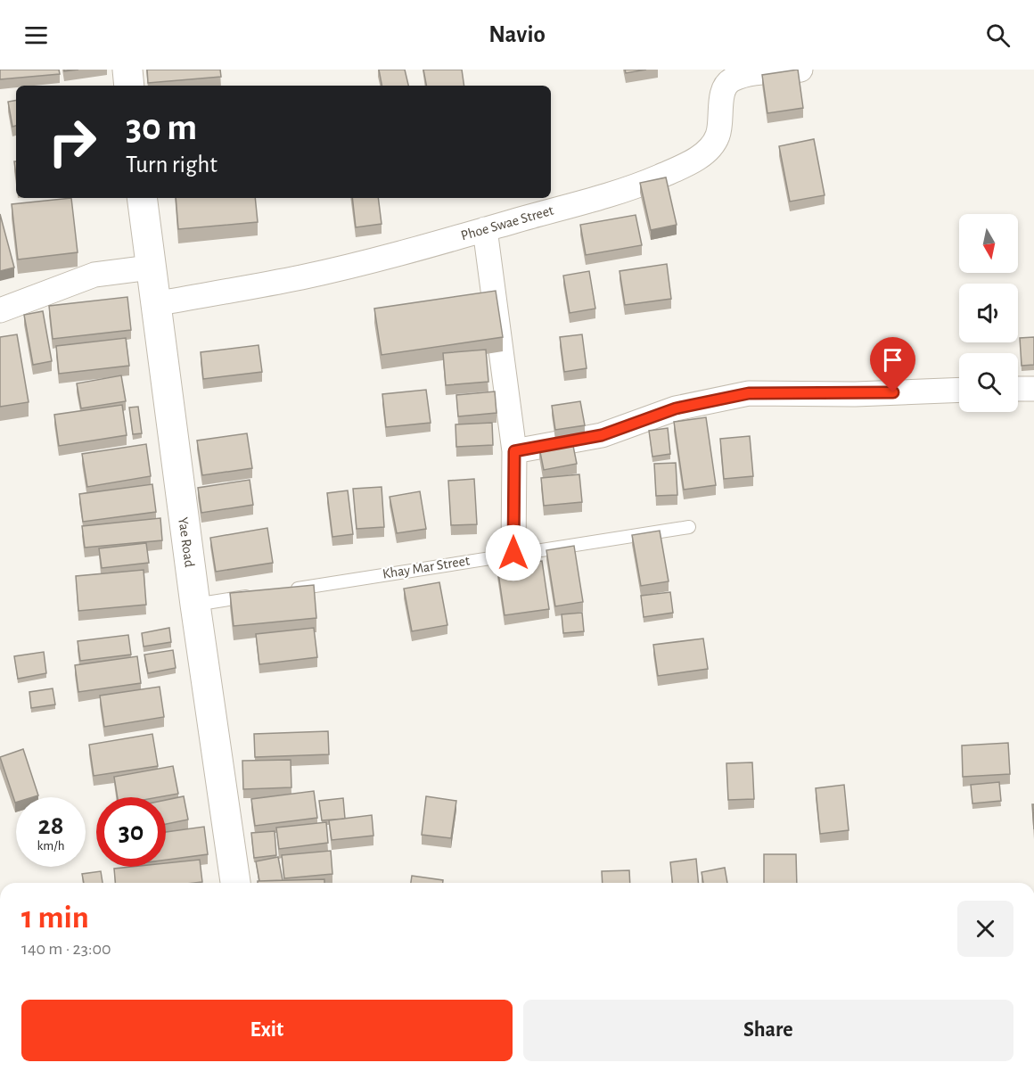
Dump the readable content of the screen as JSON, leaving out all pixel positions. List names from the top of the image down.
{
  "streets": {
    "street": ["Phoe Swae Street", "Yae Road"],
    "lane": ["Khay Mar Street"]
  },
  "crossings": [
    ["Phoe Swae Street", "Yae Road"]
  ],
  "north": "bottom",
  "page": {
    "header": "Navio",
    "turn": ["30 m", "Turn right"],
    "speed": "28 km/h",
    "limit": "30",
    "heading": ["1 min", "140 m · 23:00"],
    "buttons": ["Exit", "Share"]
  }
}
